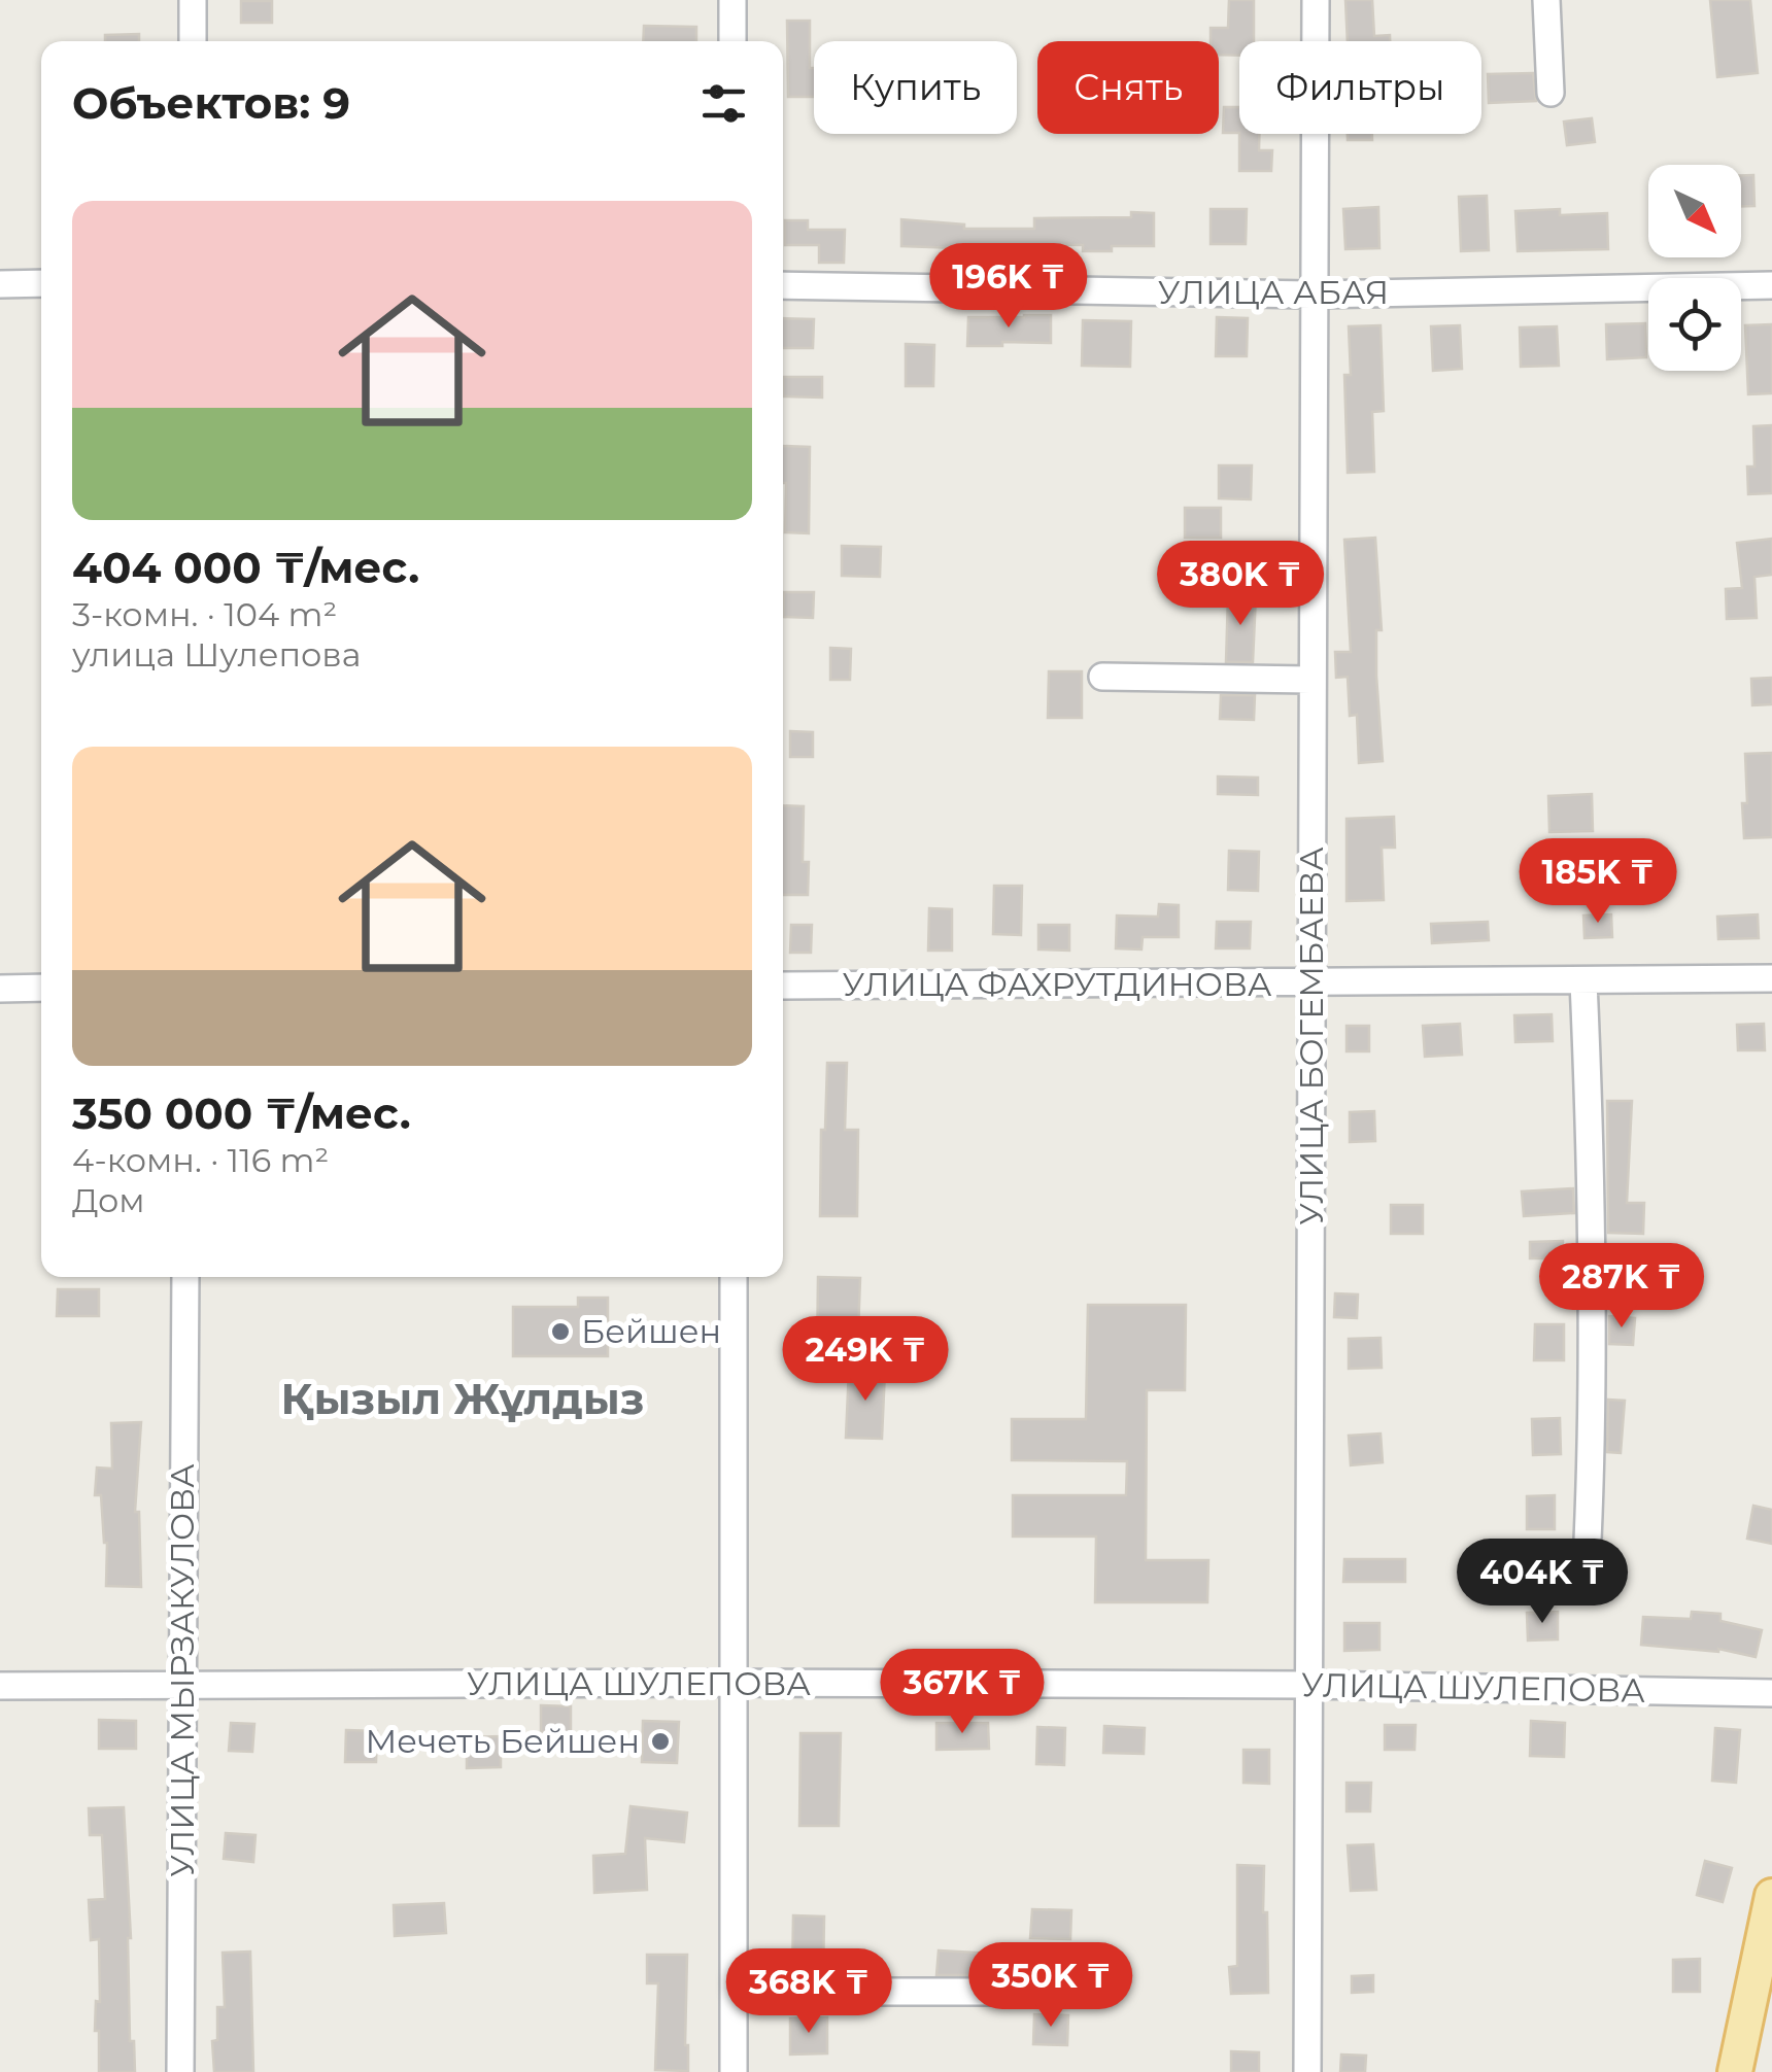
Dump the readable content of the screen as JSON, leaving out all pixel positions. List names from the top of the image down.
{
  "streets": {
    "street": [
      "УЛИЦА АБАЯ",
      "УЛИЦА ФАХРУТДИНОВА",
      "УЛИЦА БОГЕМБАЕВА",
      "УЛИЦА МЫРЗАКУЛОВА",
      "УЛИЦА ШУЛЕПОВА"
    ]
  },
  "crossings": [
    ["УЛИЦА АБАЯ", "УЛИЦА БОГЕМБАЕВА"],
    ["УЛИЦА ФАХРУТДИНОВА", "УЛИЦА БОГЕМБАЕВА"],
    ["УЛИЦА БОГЕМБАЕВА", "УЛИЦА ШУЛЕПОВА"],
    ["УЛИЦА МЫРЗАКУЛОВА", "УЛИЦА ШУЛЕПОВА"]
  ],
  "districts": ["Қызыл Жұлдыз"],
  "places": ["Бейшен", "Мечеть Бейшен"],
  "north": "bottom right",
  "page": {
    "chip": ["Купить", "Снять", "Фильтры"],
    "heading": "Объектов: 9",
    "list": [
      {
        "name": "404 000 ₸/мес.",
        "note": "3-комн. · 104 m² · улица Шулепова"
      },
      {
        "name": "350 000 ₸/мес.",
        "note": "4-комн. · 116 m² · Дом"
      }
    ],
    "price": [
      "196K ₸",
      "380K ₸",
      "185K ₸",
      "287K ₸",
      "249K ₸",
      "404K ₸",
      "367K ₸",
      "350K ₸",
      "368K ₸"
    ]
  }
}
